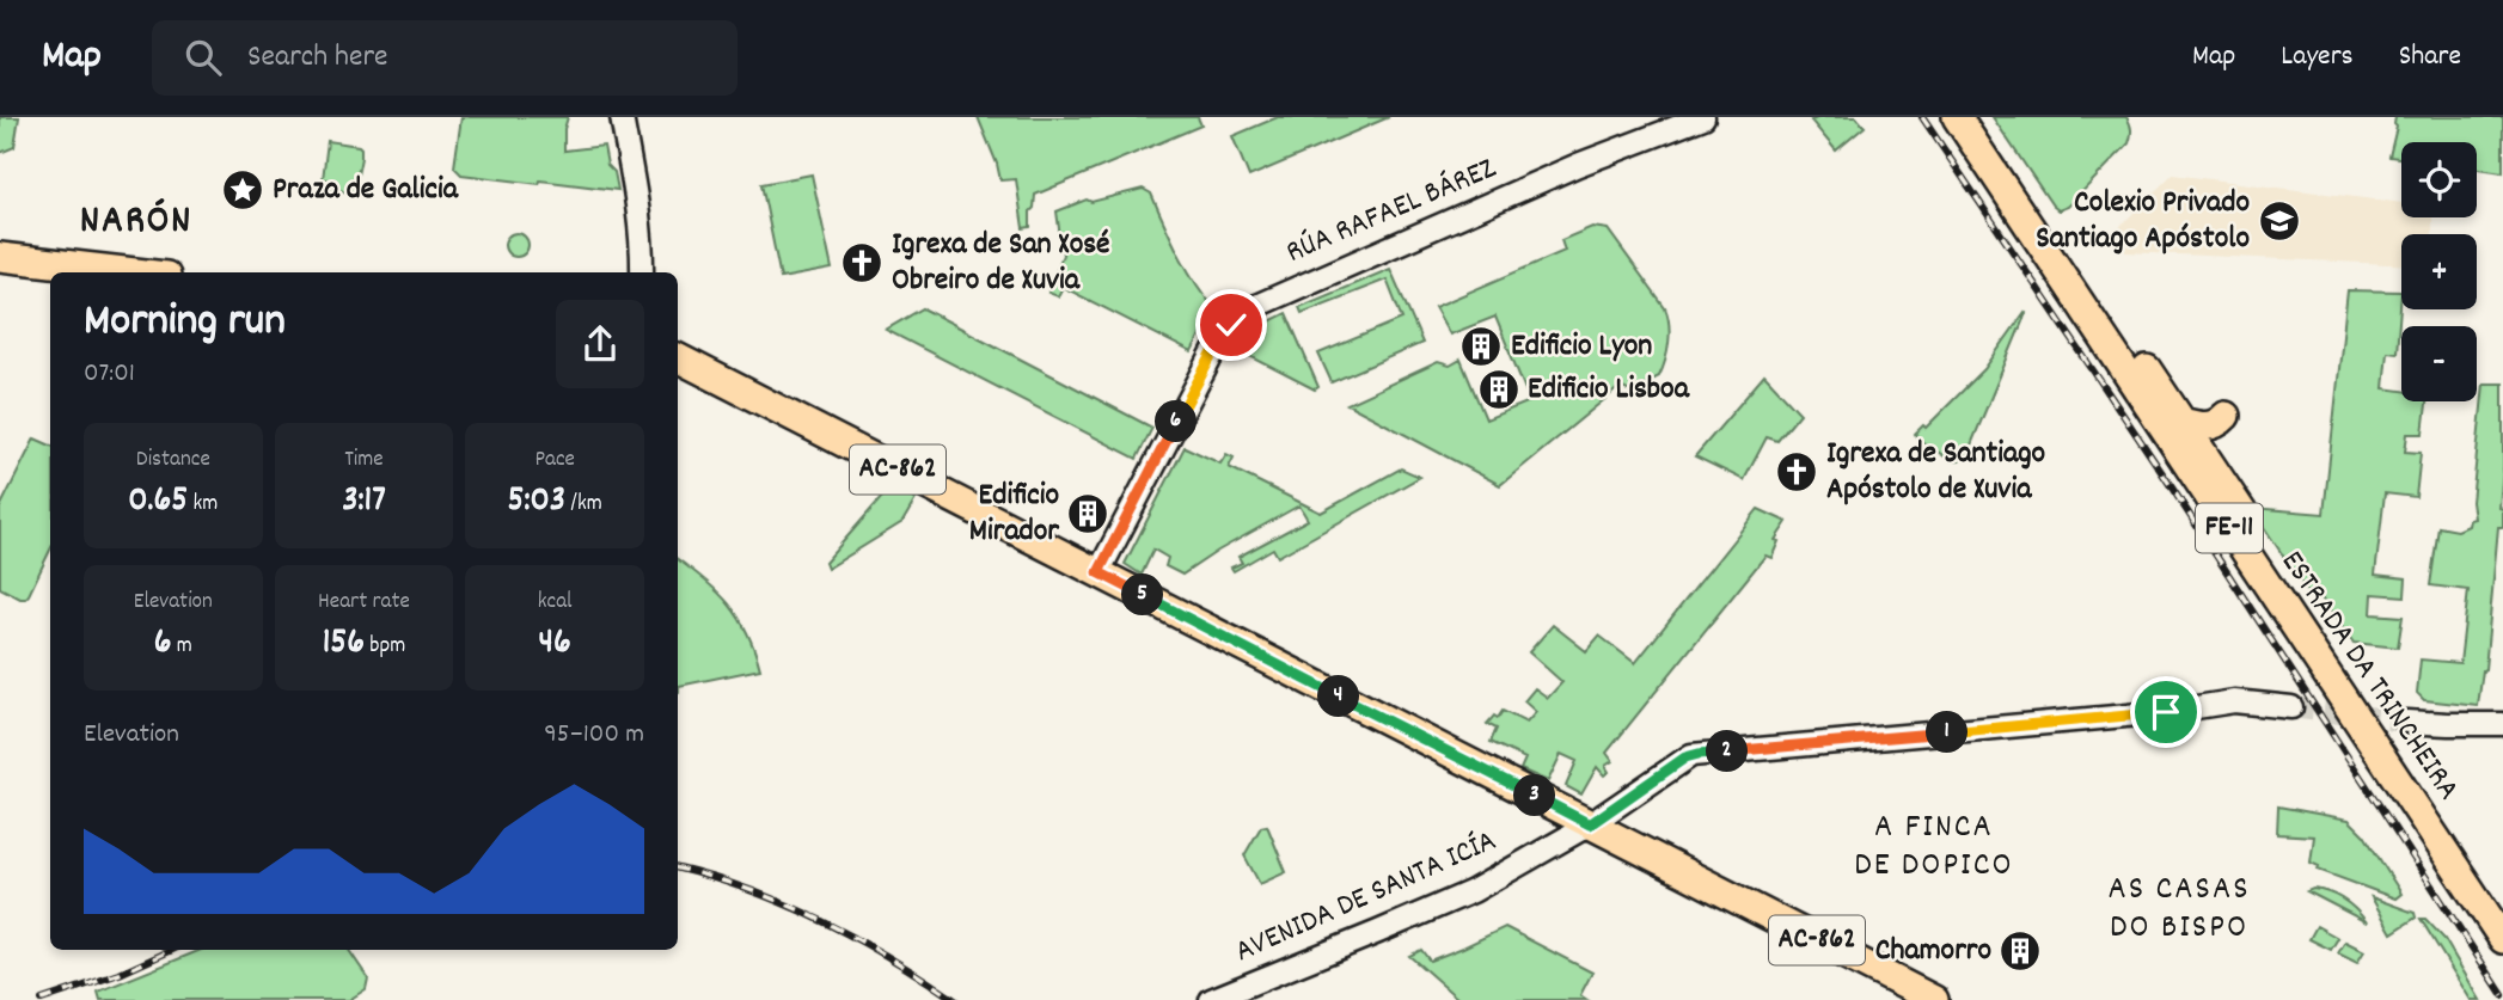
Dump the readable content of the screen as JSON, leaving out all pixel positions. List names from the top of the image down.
{
  "streets": {
    "main road": ["AC-862", "FE-11", "ESTRADA DA TRINCHEIRA"],
    "street": ["RÚA RAFAEL BÁREZ", "AVENIDA DE SANTA ICÍA"]
  },
  "crossings": [
    ["RÚA RAFAEL BÁREZ", "AC-862"],
    ["AC-862", "AVENIDA DE SANTA ICÍA"]
  ],
  "districts": ["NARÓN", "A FINCA DE DOPICO", "AS CASAS DO BISPO"],
  "places": {
    "place": ["Praza de Galicia"],
    "school or university": ["Colexio Privado Santiago Apóstolo"],
    "church": ["Igrexa de San Xosé Obreiro de Xuvia", "Igrexa de Santiago Apóstolo de Xuvia"],
    "building": [
      "Edificio Lyon",
      "Edificio Lisboa",
      "Edificio Mirador",
      "Chamorro"
    ]
  },
  "page": {
    "header": "Map",
    "search": "Search here",
    "nav": ["Map", "Layers", "Share"],
    "map_buttons": ["+", "−"],
    "heading": ["Morning run", "07:01"],
    "pins": [
      "6",
      "5",
      "4",
      "1",
      "2",
      "3"
    ],
    "stats": [
      ["Distance", "0.65 km"],
      ["Time", "3:17"],
      ["Pace", "5:03 /km"],
      ["Elevation", "6 m"],
      ["Heart rate", "156 bpm"],
      ["kcal", "46"]
    ],
    "chart": ["Elevation", "95–100 m"]
  }
}
